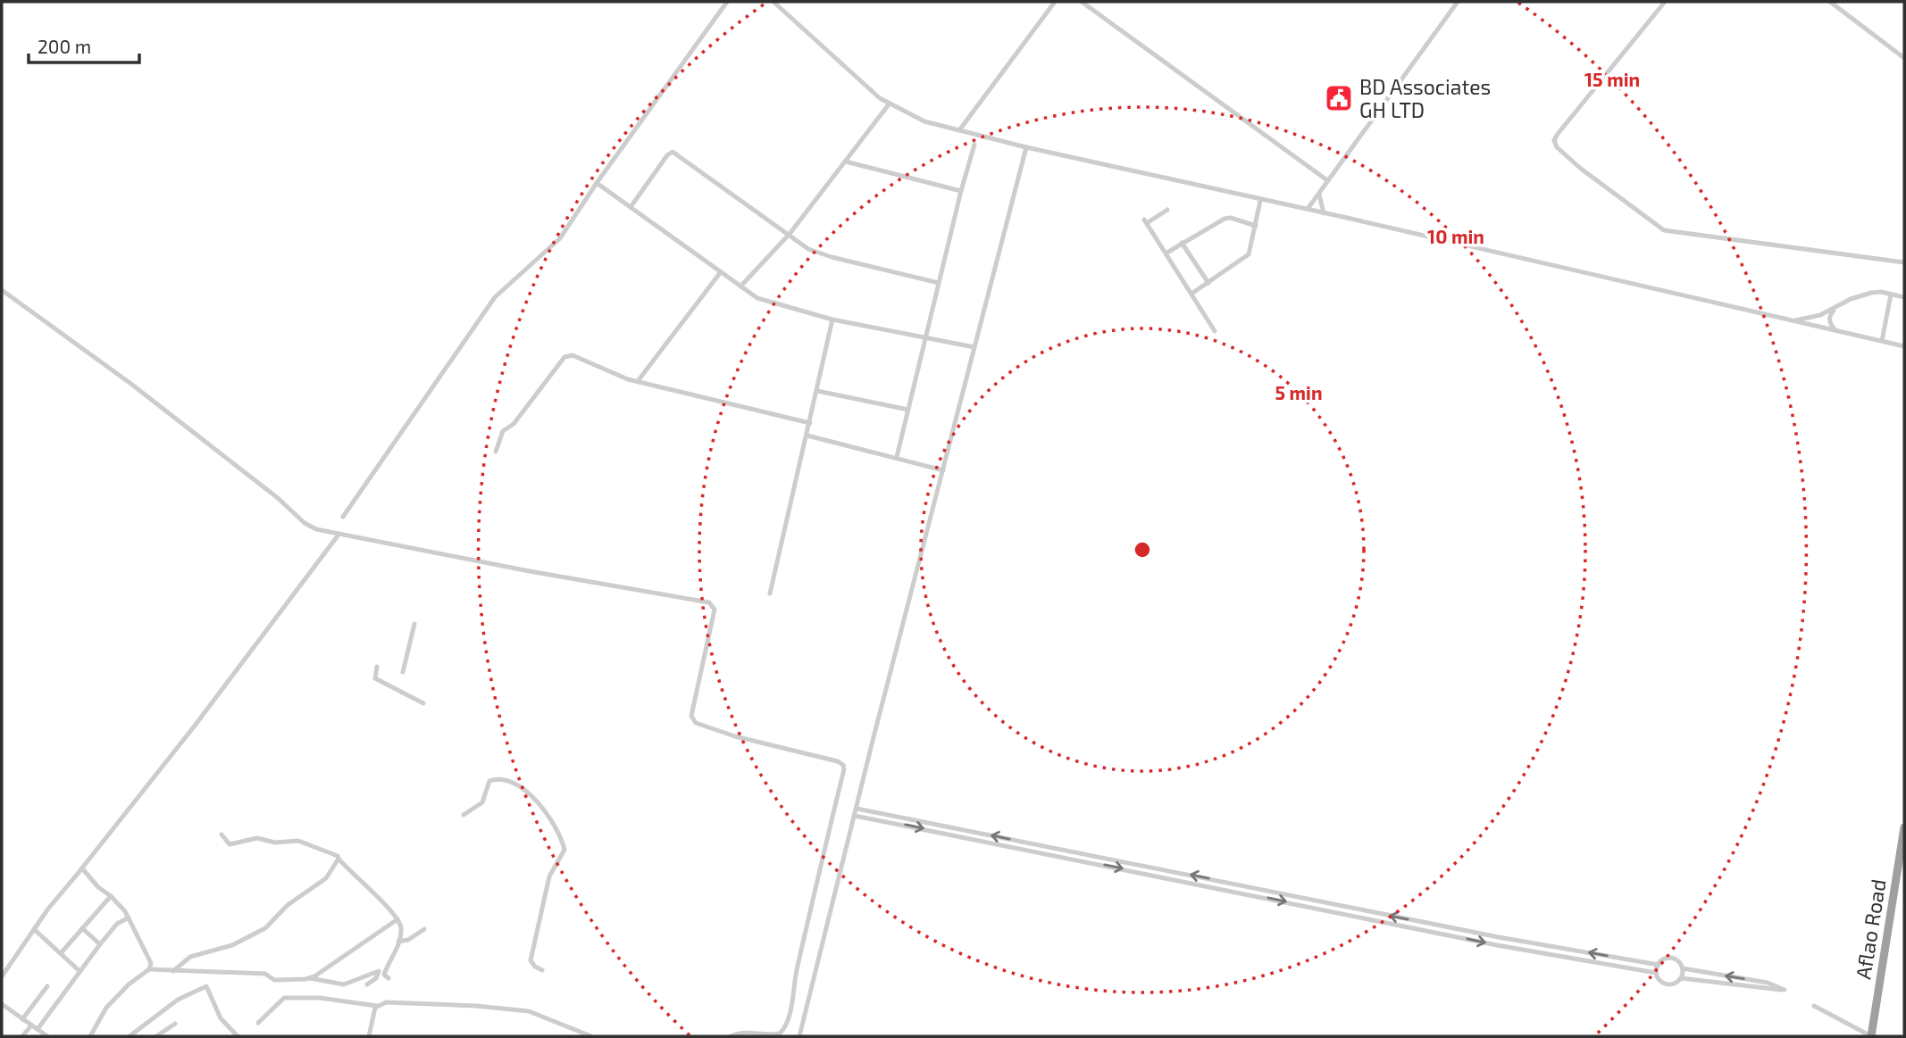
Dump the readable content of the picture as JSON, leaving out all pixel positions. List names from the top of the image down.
{
  "streets": {
    "highway": ["Aflao Road"]
  },
  "places": {
    "public building": ["BD Associates GH LTD"]
  },
  "scale_bar": "200 m",
  "rings": ["15 min", "10 min", "5 min"]
}
